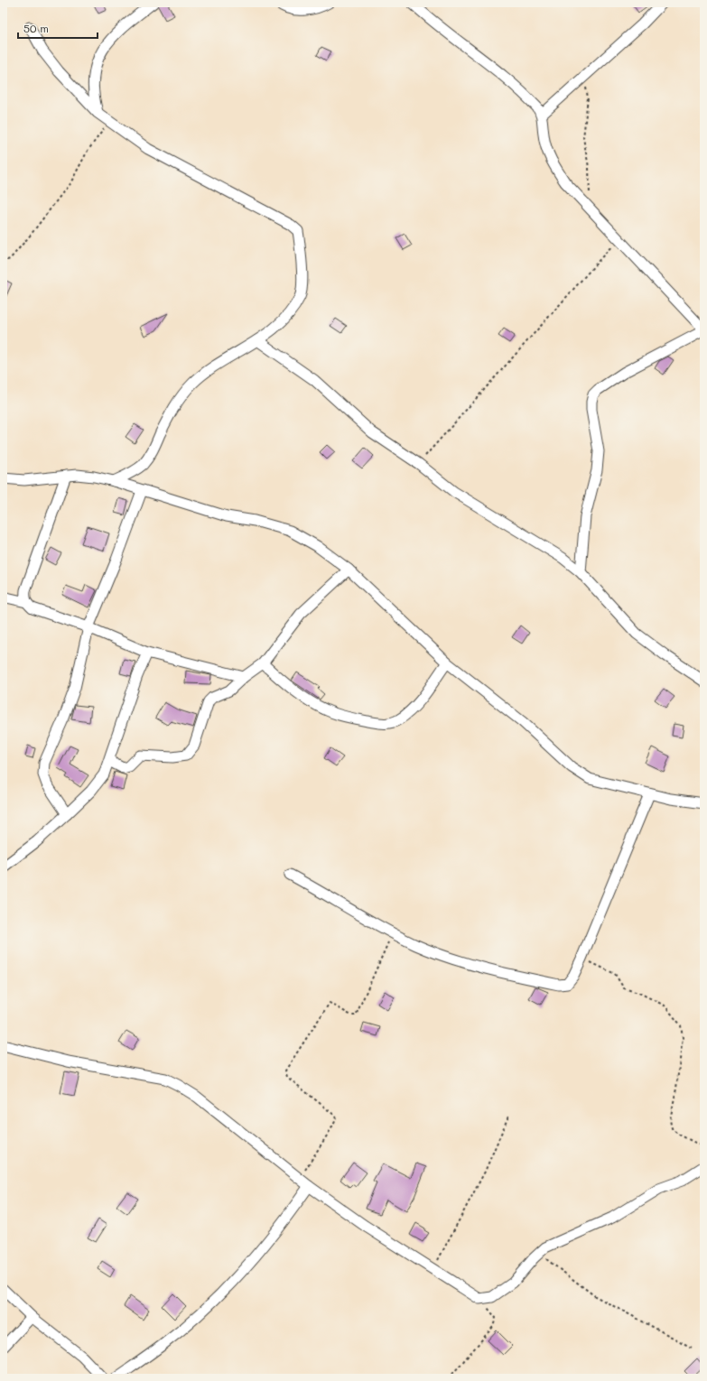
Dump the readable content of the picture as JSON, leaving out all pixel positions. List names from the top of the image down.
{
  "scale_bar": "50 m"
}
